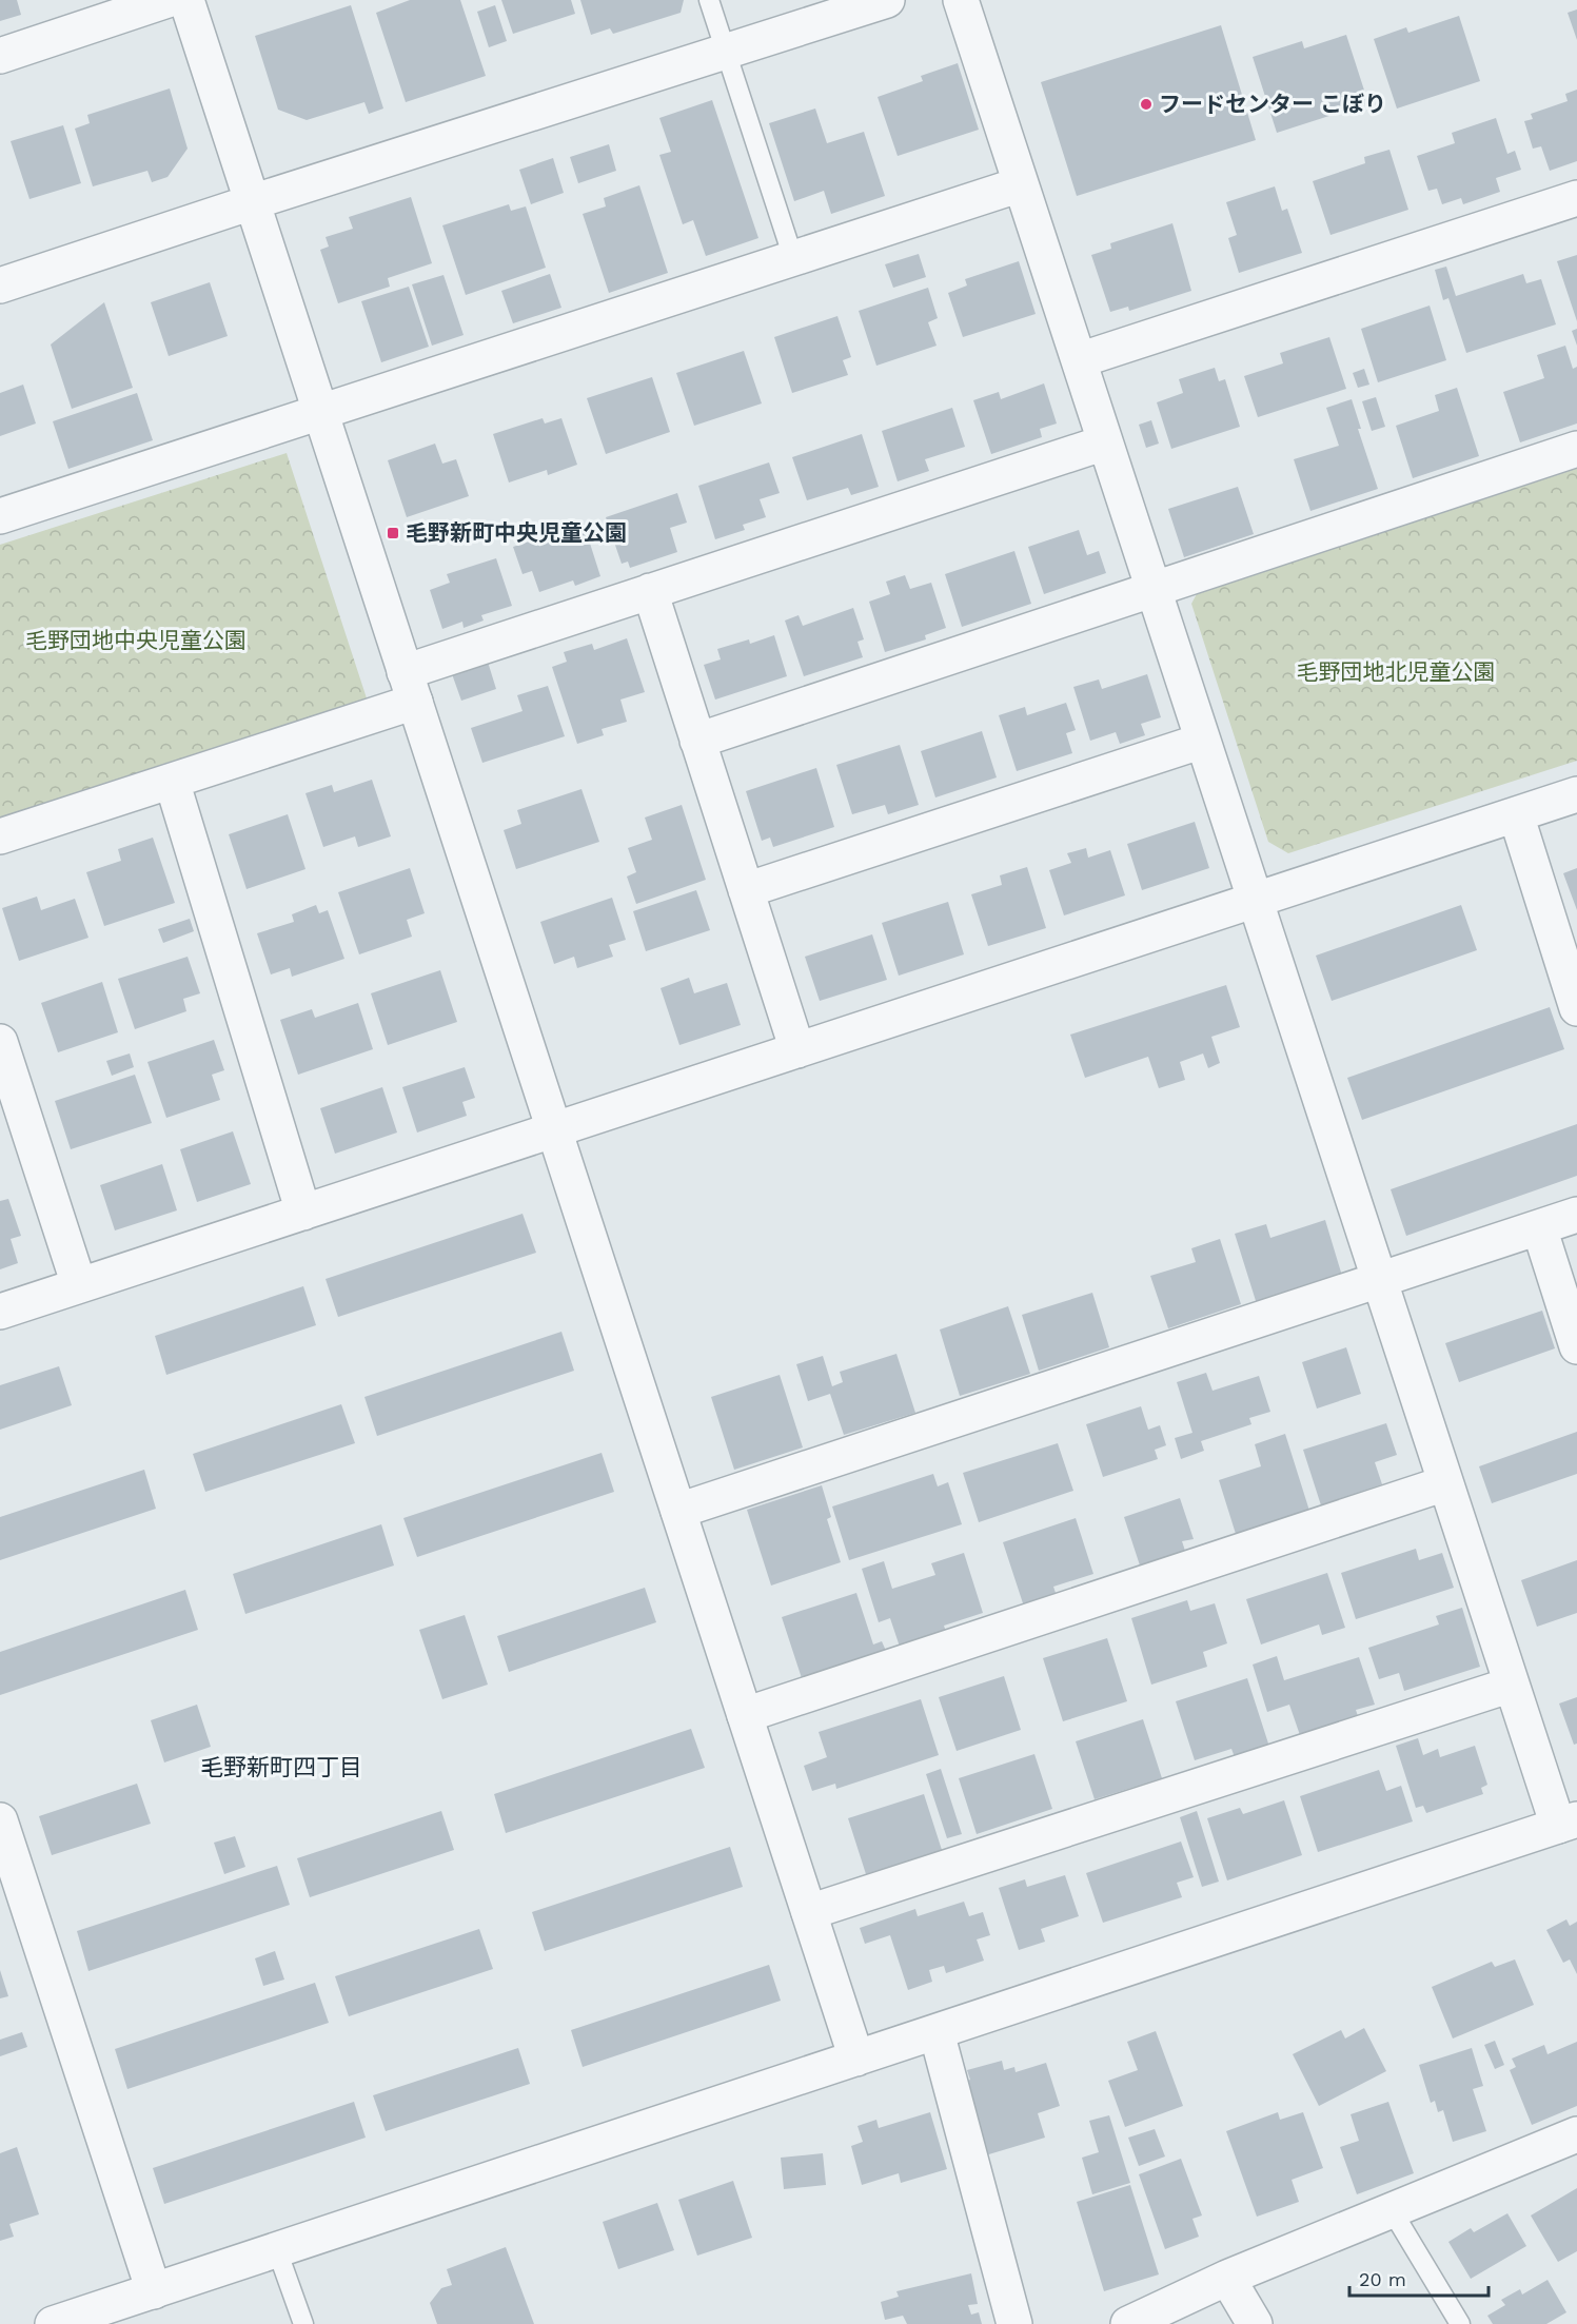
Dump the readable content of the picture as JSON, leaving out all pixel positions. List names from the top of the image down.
{
  "districts": ["毛野新町四丁目"],
  "parks": ["毛野団地中央児童公園", "毛野団地北児童公園"],
  "places": {
    "other": ["フードセンター こぼり"],
    "transit": ["毛野新町中央児童公園"]
  },
  "scale_bar": "20 m"
}
